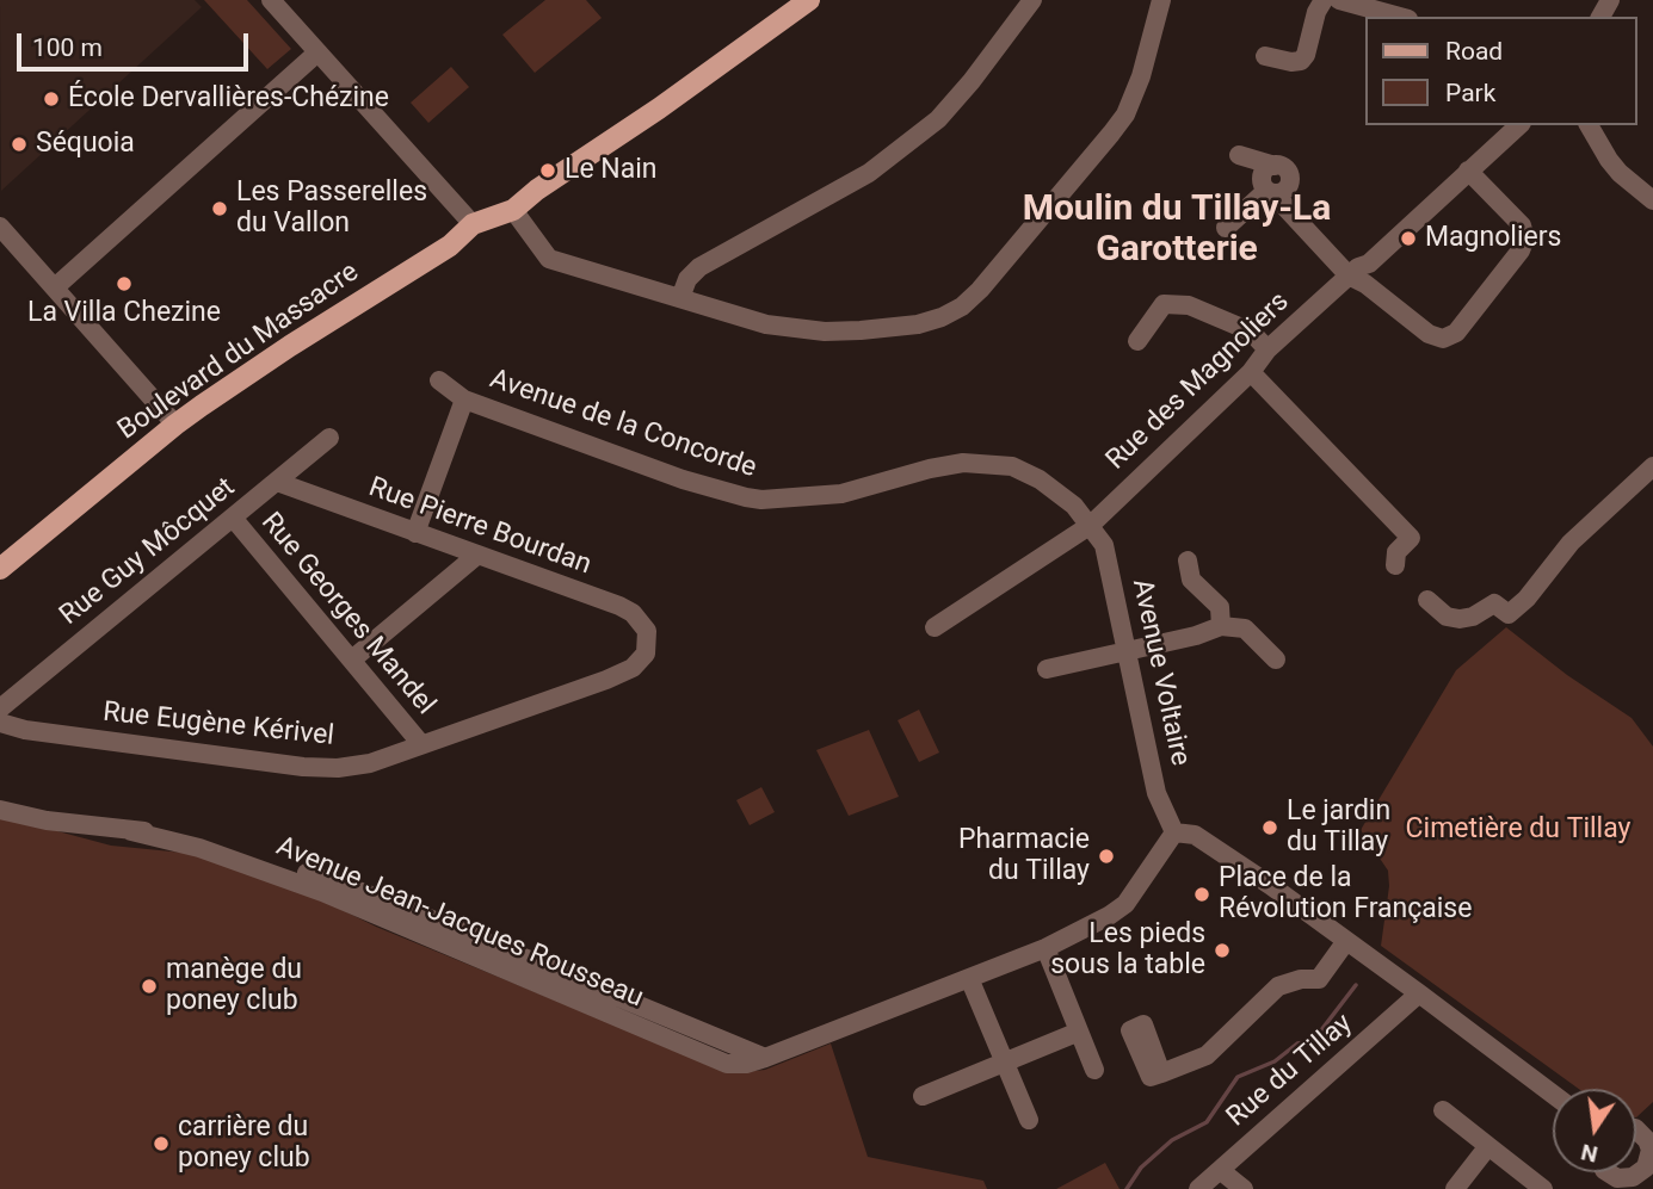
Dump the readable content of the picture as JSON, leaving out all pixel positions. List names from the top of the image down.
{
  "streets": {
    "main road": ["Boulevard du Massacre"],
    "street": [
      "Rue des Magnoliers",
      "Avenue de la Concorde",
      "Rue Pierre Bourdan",
      "Rue Guy Môcquet",
      "Rue Georges Mandel",
      "Avenue Voltaire",
      "Rue Eugène Kérivel",
      "Avenue Jean-Jacques Rousseau",
      "Rue du Tillay"
    ]
  },
  "crossings": [
    ["Rue des Magnoliers", "Avenue de la Concorde"],
    ["Rue des Magnoliers", "Avenue Voltaire"],
    ["Avenue de la Concorde", "Rue Pierre Bourdan"],
    ["Avenue de la Concorde", "Avenue Voltaire"],
    ["Rue Pierre Bourdan", "Rue Guy Môcquet"],
    ["Rue Pierre Bourdan", "Rue Eugène Kérivel"],
    ["Rue Guy Môcquet", "Rue Georges Mandel"],
    ["Rue Georges Mandel", "Rue Eugène Kérivel"],
    ["Avenue Voltaire", "Avenue Jean-Jacques Rousseau"]
  ],
  "districts": ["Moulin du Tillay-La Garotterie"],
  "parks": ["Cimetière du Tillay"],
  "places": [
    "École Dervallières-Chézine",
    "Séquoia",
    "Le Nain",
    "Les Passerelles du Vallon",
    "Magnoliers",
    "La Villa Chezine",
    "Le jardin du Tillay",
    "Pharmacie du Tillay",
    "Place de la Révolution Française",
    "Les pieds sous la table",
    "manège du poney club",
    "carrière du poney club"
  ],
  "legend": ["Road", "Park"],
  "scale_bar": "100 m",
  "north": "bottom"
}
